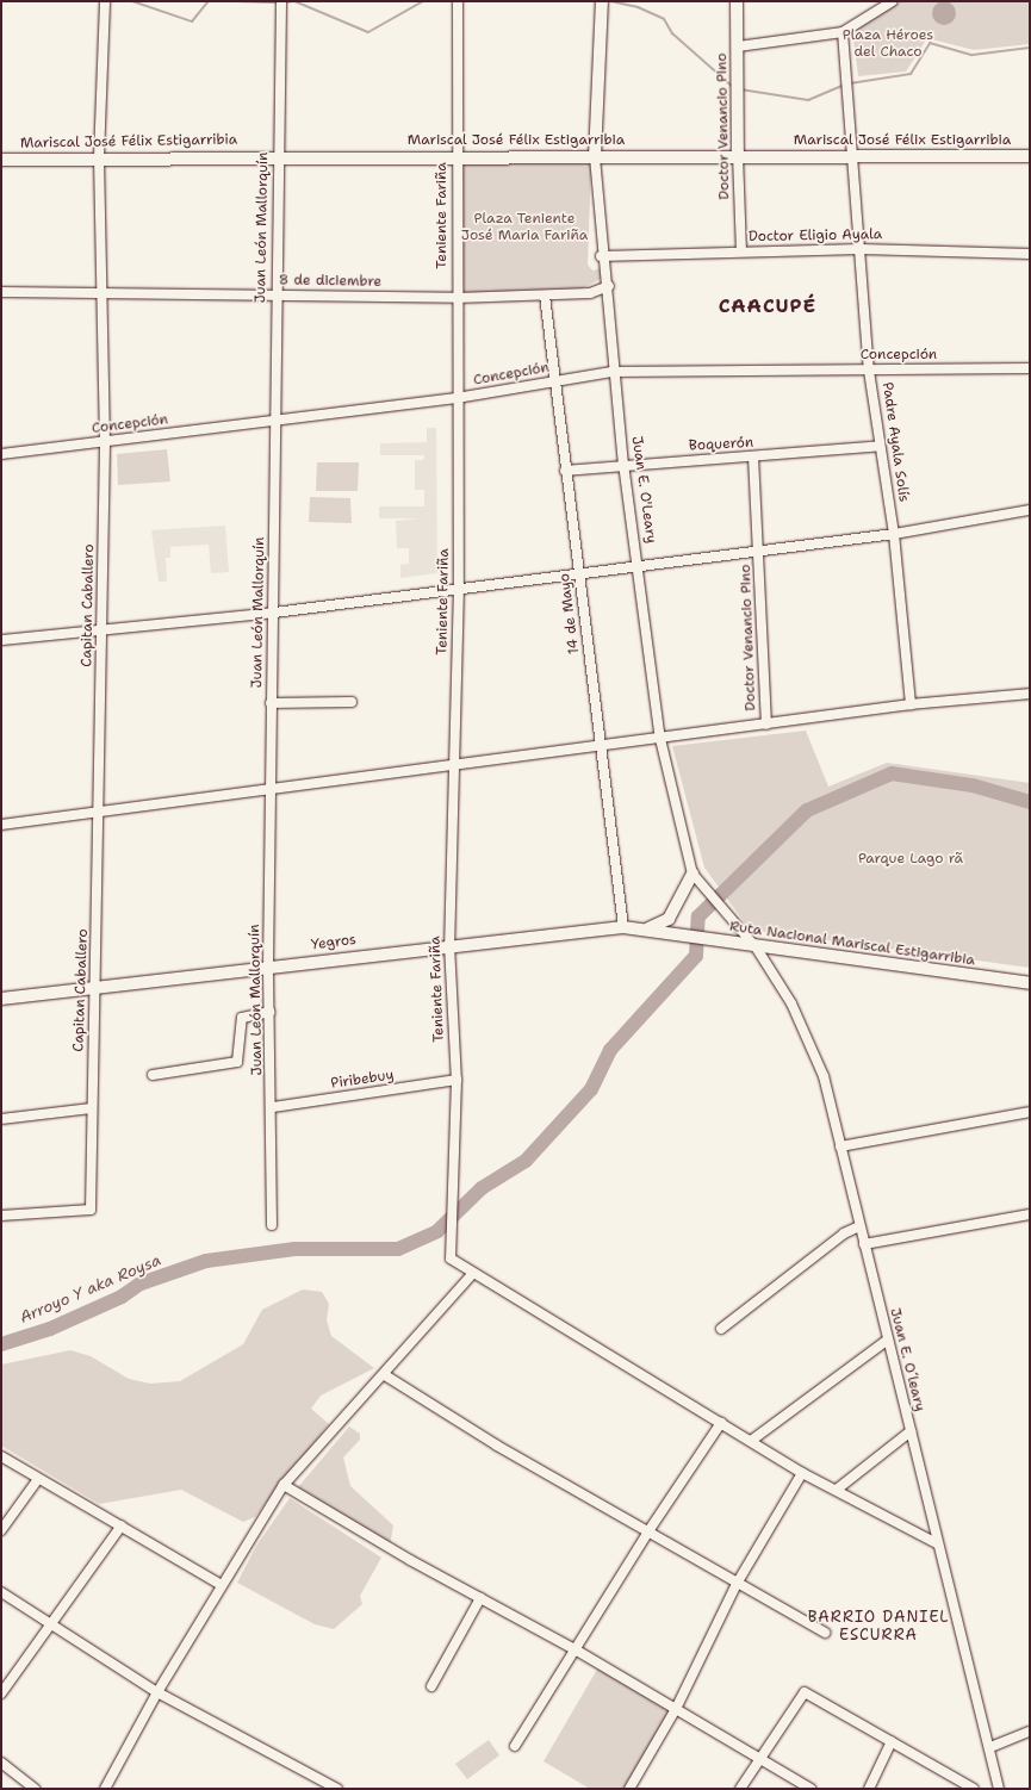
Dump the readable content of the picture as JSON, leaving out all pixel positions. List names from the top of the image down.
{
  "streets": {
    "main road": [
      "Doctor Venancio Pino",
      "Mariscal José Félix Estigarribia",
      "Juan E. O'Leary",
      "Yegros",
      "Ruta Nacional Mariscal Estigarribia"
    ],
    "street": [
      "Teniente Fariña",
      "Juan León Mallorquín",
      "Doctor Eligio Ayala",
      "8 de diciembre",
      "Concepción",
      "Padre Ayala Solís",
      "Boquerón",
      "Capitan Caballero",
      "14 de Mayo",
      "Piribebuy",
      "Juan E. O´leary"
    ]
  },
  "crossings": [
    ["Doctor Venancio Pino", "Mariscal José Félix Estigarribia"],
    ["Doctor Venancio Pino", "Doctor Eligio Ayala"],
    ["Doctor Venancio Pino", "Boquerón"],
    ["Mariscal José Félix Estigarribia", "Teniente Fariña"],
    ["Mariscal José Félix Estigarribia", "Juan León Mallorquín"],
    ["Mariscal José Félix Estigarribia", "Padre Ayala Solís"],
    ["Mariscal José Félix Estigarribia", "Juan E. O'Leary"],
    ["Mariscal José Félix Estigarribia", "Capitan Caballero"],
    ["Teniente Fariña", "8 de diciembre"],
    ["Teniente Fariña", "Concepción"],
    ["Teniente Fariña", "Yegros"],
    ["Teniente Fariña", "Piribebuy"],
    ["Juan León Mallorquín", "8 de diciembre"],
    ["Juan León Mallorquín", "Concepción"],
    ["Juan León Mallorquín", "Yegros"],
    ["Juan León Mallorquín", "Piribebuy"],
    ["Doctor Eligio Ayala", "Padre Ayala Solís"],
    ["Doctor Eligio Ayala", "Juan E. O'Leary"],
    ["8 de diciembre", "Capitan Caballero"],
    ["8 de diciembre", "14 de Mayo"],
    ["Concepción", "Padre Ayala Solís"],
    ["Concepción", "Juan E. O'Leary"],
    ["Concepción", "Capitan Caballero"],
    ["Concepción", "14 de Mayo"],
    ["Padre Ayala Solís", "Boquerón"],
    ["Boquerón", "Juan E. O'Leary"],
    ["Boquerón", "14 de Mayo"],
    ["Juan E. O'Leary", "Ruta Nacional Mariscal Estigarribia"],
    ["Juan E. O'Leary", "Juan E. O´leary"],
    ["Capitan Caballero", "Yegros"],
    ["14 de Mayo", "Yegros"],
    ["Yegros", "Ruta Nacional Mariscal Estigarribia"],
    ["Ruta Nacional Mariscal Estigarribia", "Juan E. O´leary"]
  ],
  "districts": ["CAACUPÉ", "BARRIO DANIEL ESCURRA"],
  "water": ["Arroyo Y aka Roysa"],
  "parks": ["Plaza Héroes del Chaco", "Plaza Teniente José Maria Fariña", "Parque Lago rã"]
}
